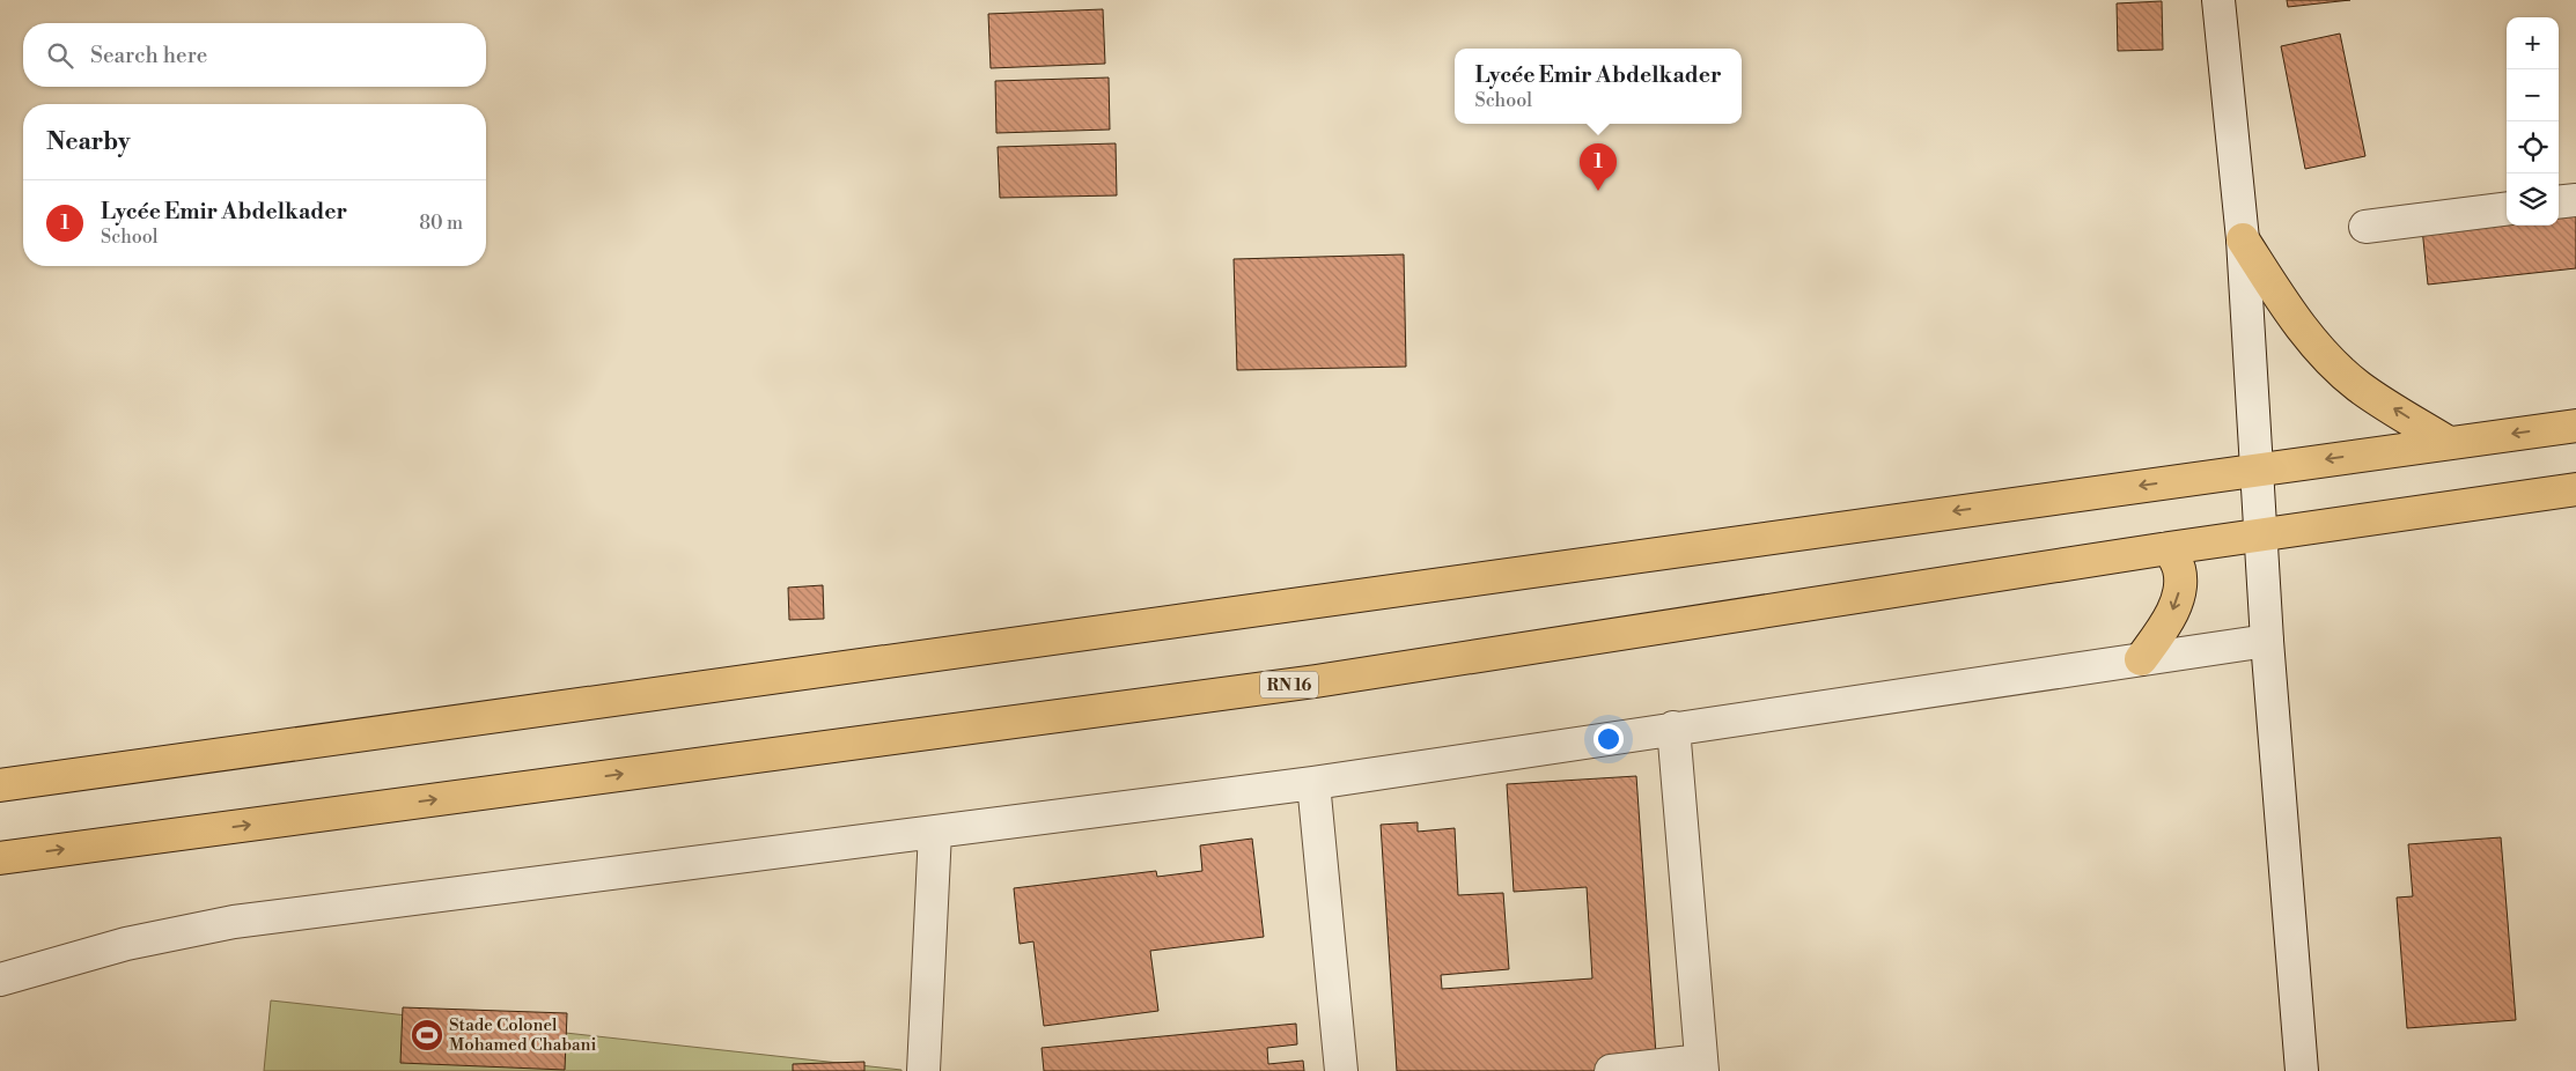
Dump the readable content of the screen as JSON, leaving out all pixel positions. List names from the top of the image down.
{
  "streets": {
    "main road": ["RN 16"]
  },
  "places": {
    "sports": ["Stade Colonel Mohamed Chabani"]
  },
  "page": {
    "map_buttons": ["+", "−"],
    "search": "Search here",
    "popup": ["Lycée Emir Abdelkader", "School"],
    "heading": "Nearby",
    "pins": "1",
    "list": [
      {
        "mark": "1",
        "name": "Lycée Emir Abdelkader",
        "note": "School",
        "value": "80 m"
      }
    ]
  }
}
